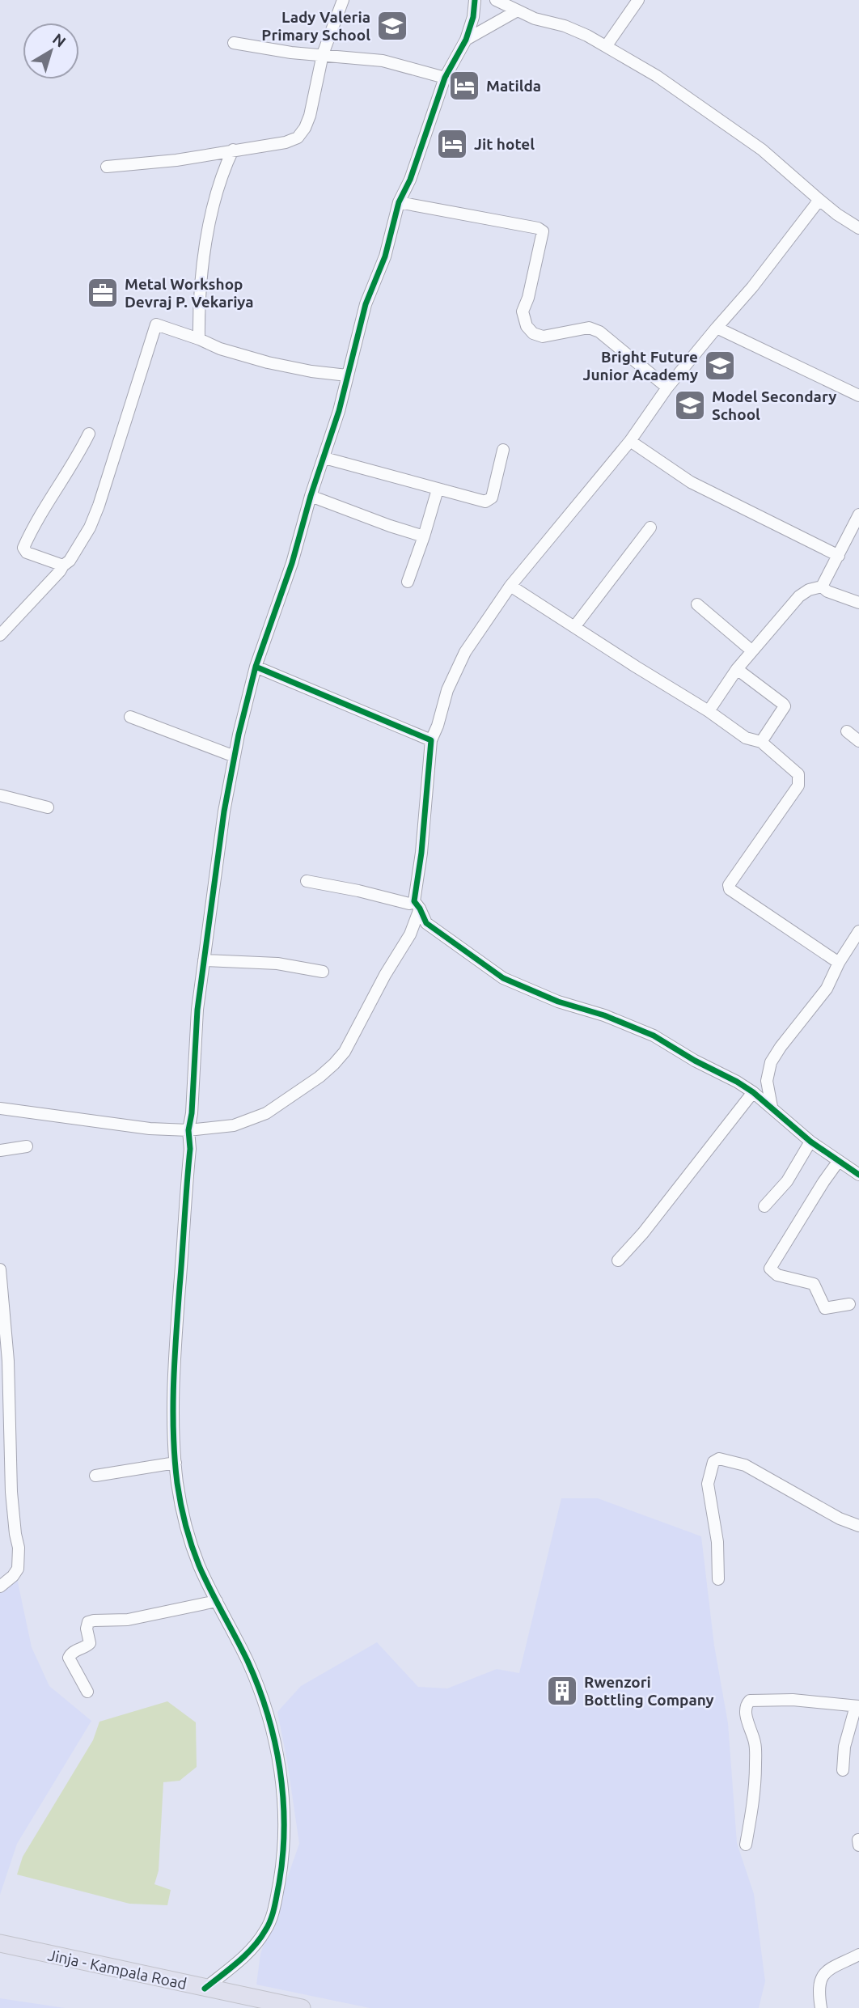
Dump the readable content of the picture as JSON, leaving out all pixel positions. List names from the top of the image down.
{
  "streets": {
    "highway": ["Jinja - Kampala Road"]
  },
  "places": {
    "school or university": ["Lady Valeria Primary School", "Bright Future Junior Academy", "Model Secondary School"],
    "hotel": ["Matilda", "Jit hotel"],
    "office": ["Metal Workshop Devraj P. Vekariya"],
    "building": ["Rwenzori Bottling Company"]
  },
  "north": "top right"
}
